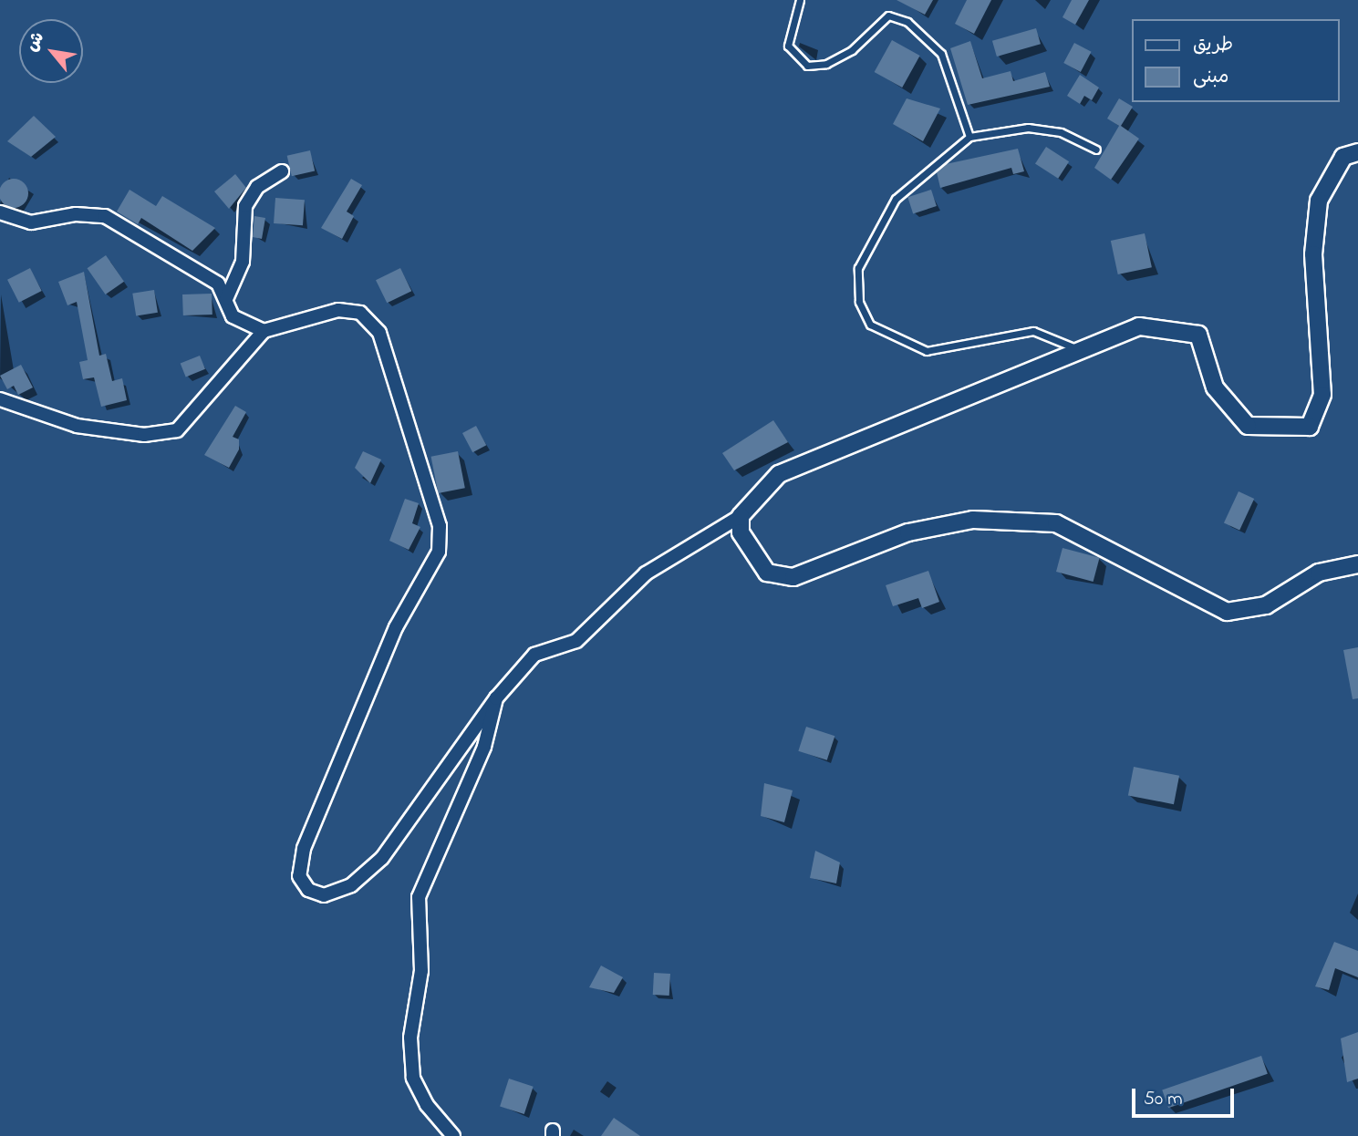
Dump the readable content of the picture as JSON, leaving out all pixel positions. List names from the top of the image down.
{
  "legend": ["طريق", "مبنى"],
  "scale_bar": "50 m",
  "north": "top left"
}
